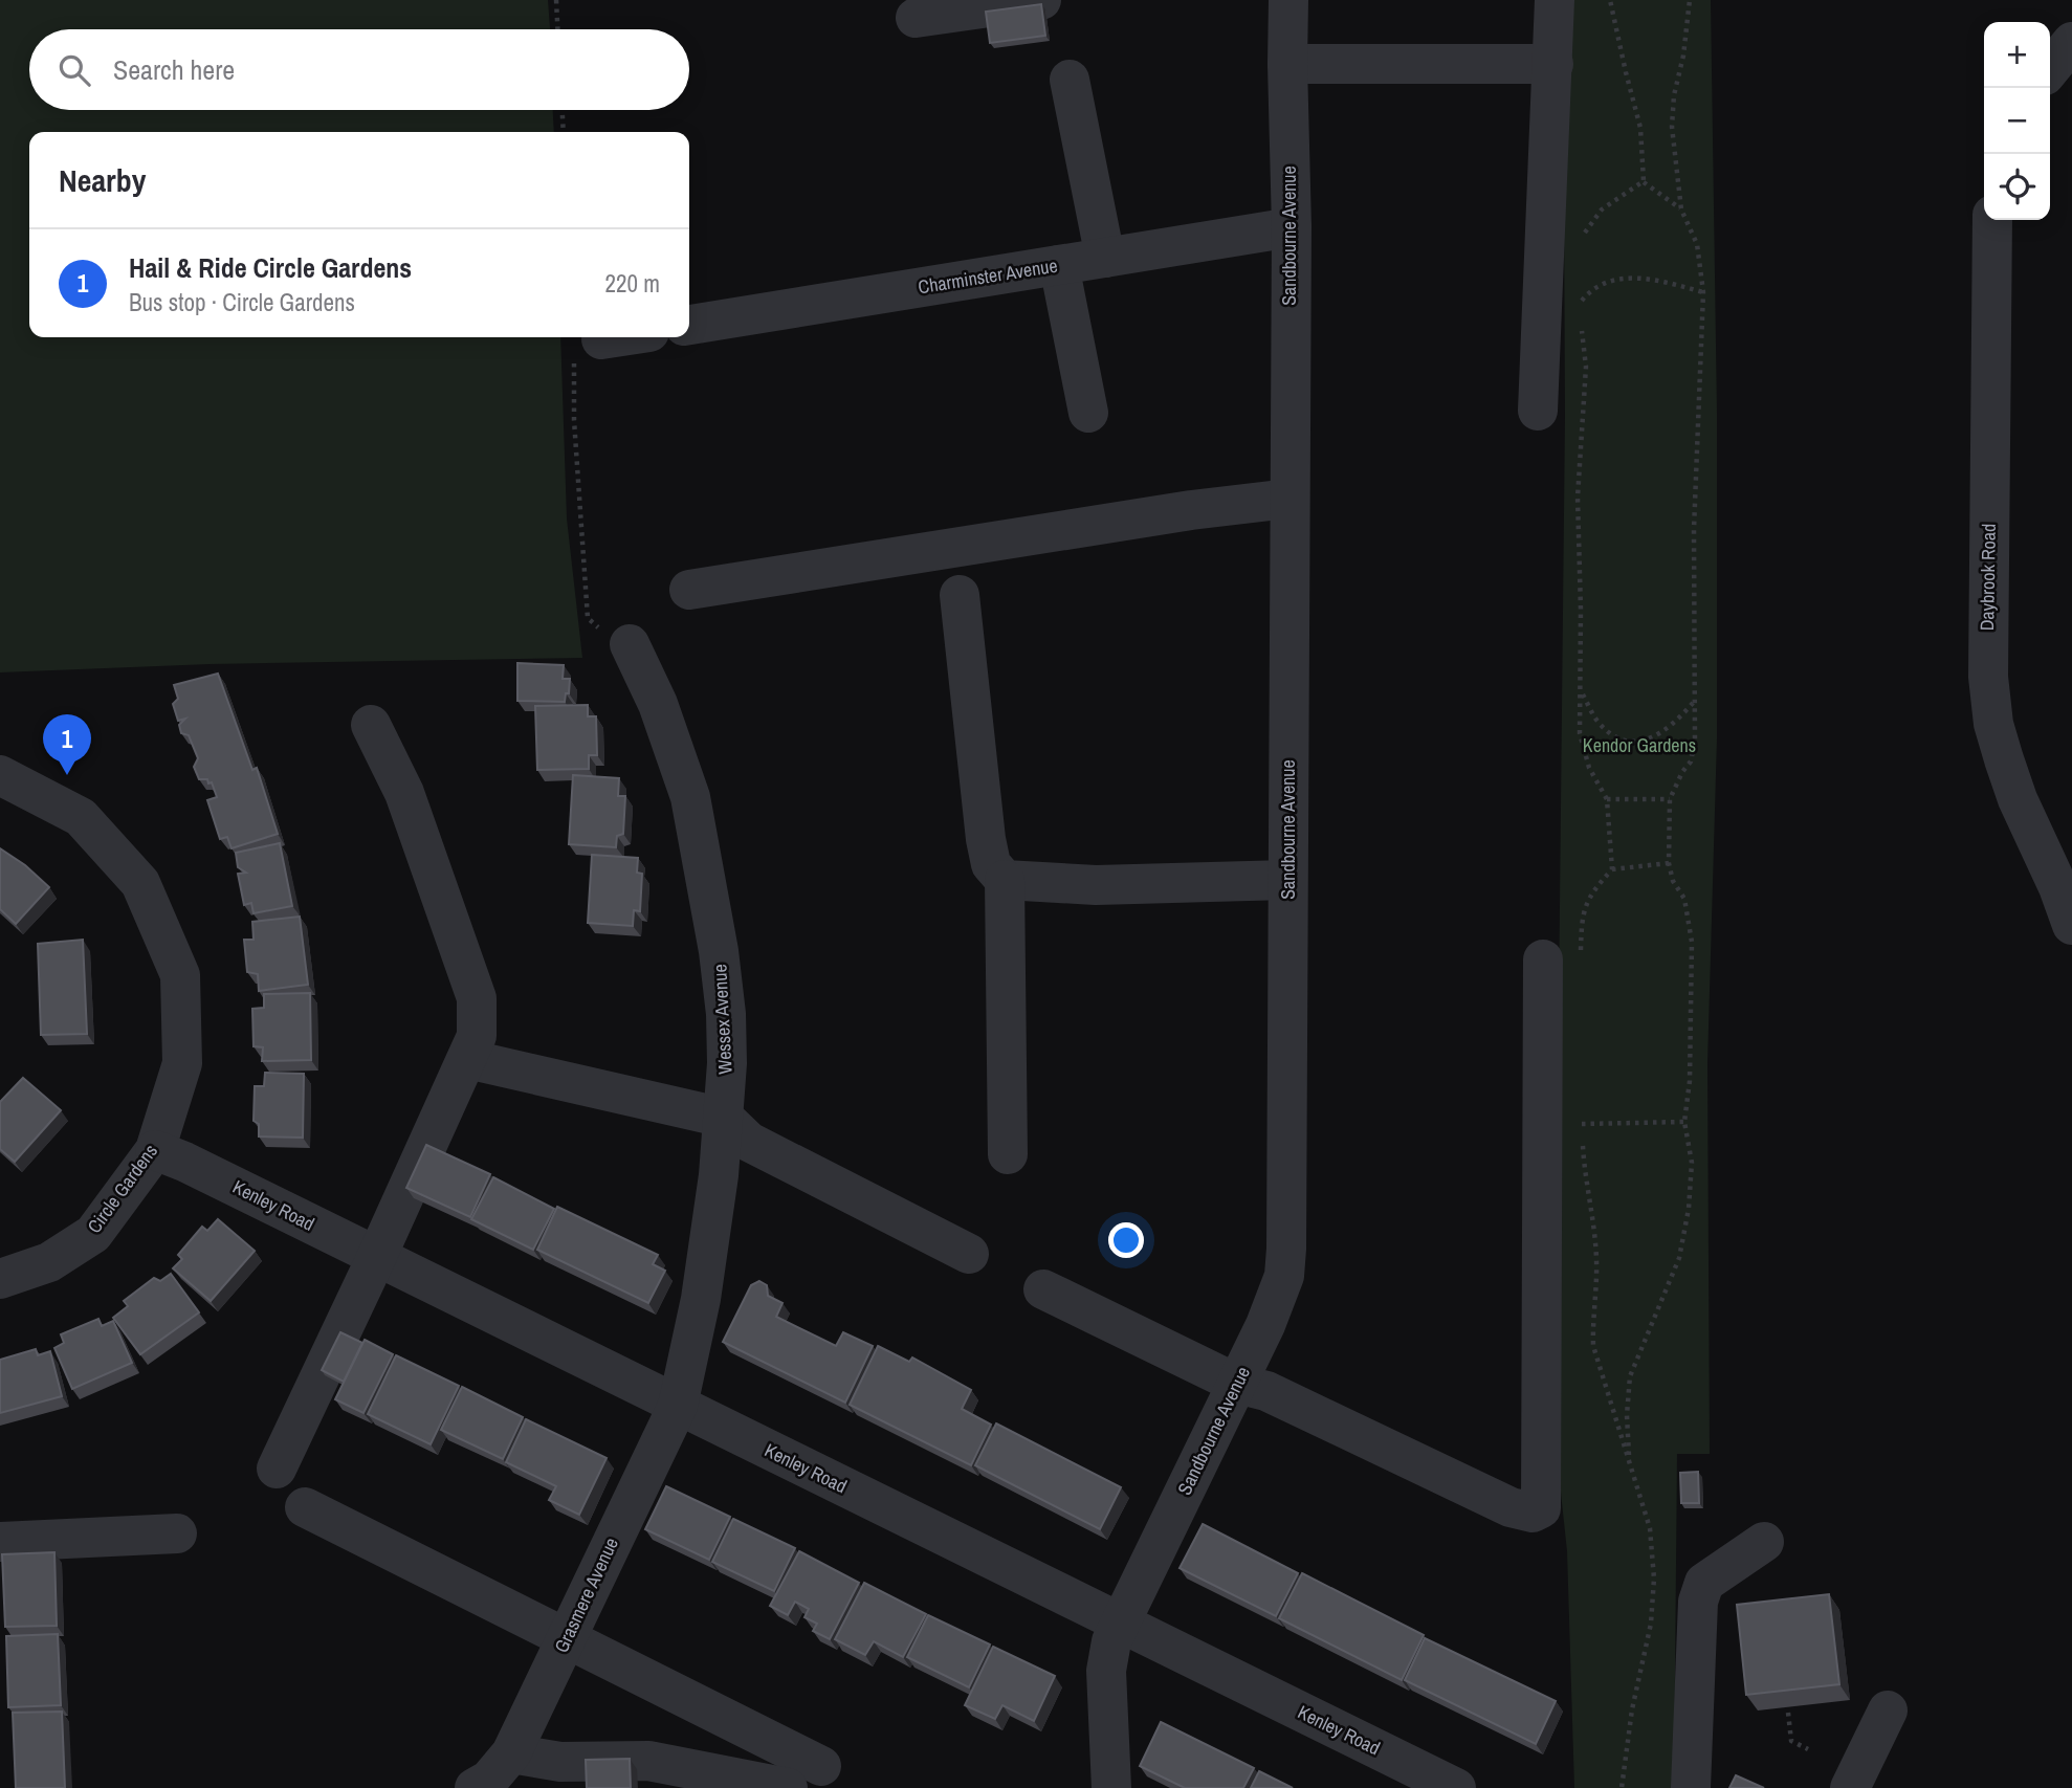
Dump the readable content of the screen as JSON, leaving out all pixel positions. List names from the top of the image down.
{
  "streets": {
    "street": [
      "Sandbourne Avenue",
      "Charminster Avenue",
      "Daybrook Road",
      "Wessex Avenue",
      "Circle Gardens",
      "Kenley Road",
      "Grasmere Avenue"
    ]
  },
  "crossings": [
    ["Sandbourne Avenue", "Charminster Avenue"],
    ["Sandbourne Avenue", "Kenley Road"],
    ["Wessex Avenue", "Kenley Road"],
    ["Wessex Avenue", "Grasmere Avenue"],
    ["Circle Gardens", "Kenley Road"],
    ["Kenley Road", "Grasmere Avenue"]
  ],
  "parks": ["Kendor Gardens"],
  "page": {
    "map_buttons": ["+", "−"],
    "search": "Search here",
    "heading": "Nearby",
    "list": [
      {
        "mark": "1",
        "name": "Hail & Ride Circle Gardens",
        "note": "Bus stop · Circle Gardens",
        "value": "220 m"
      }
    ],
    "pins": "1"
  }
}
